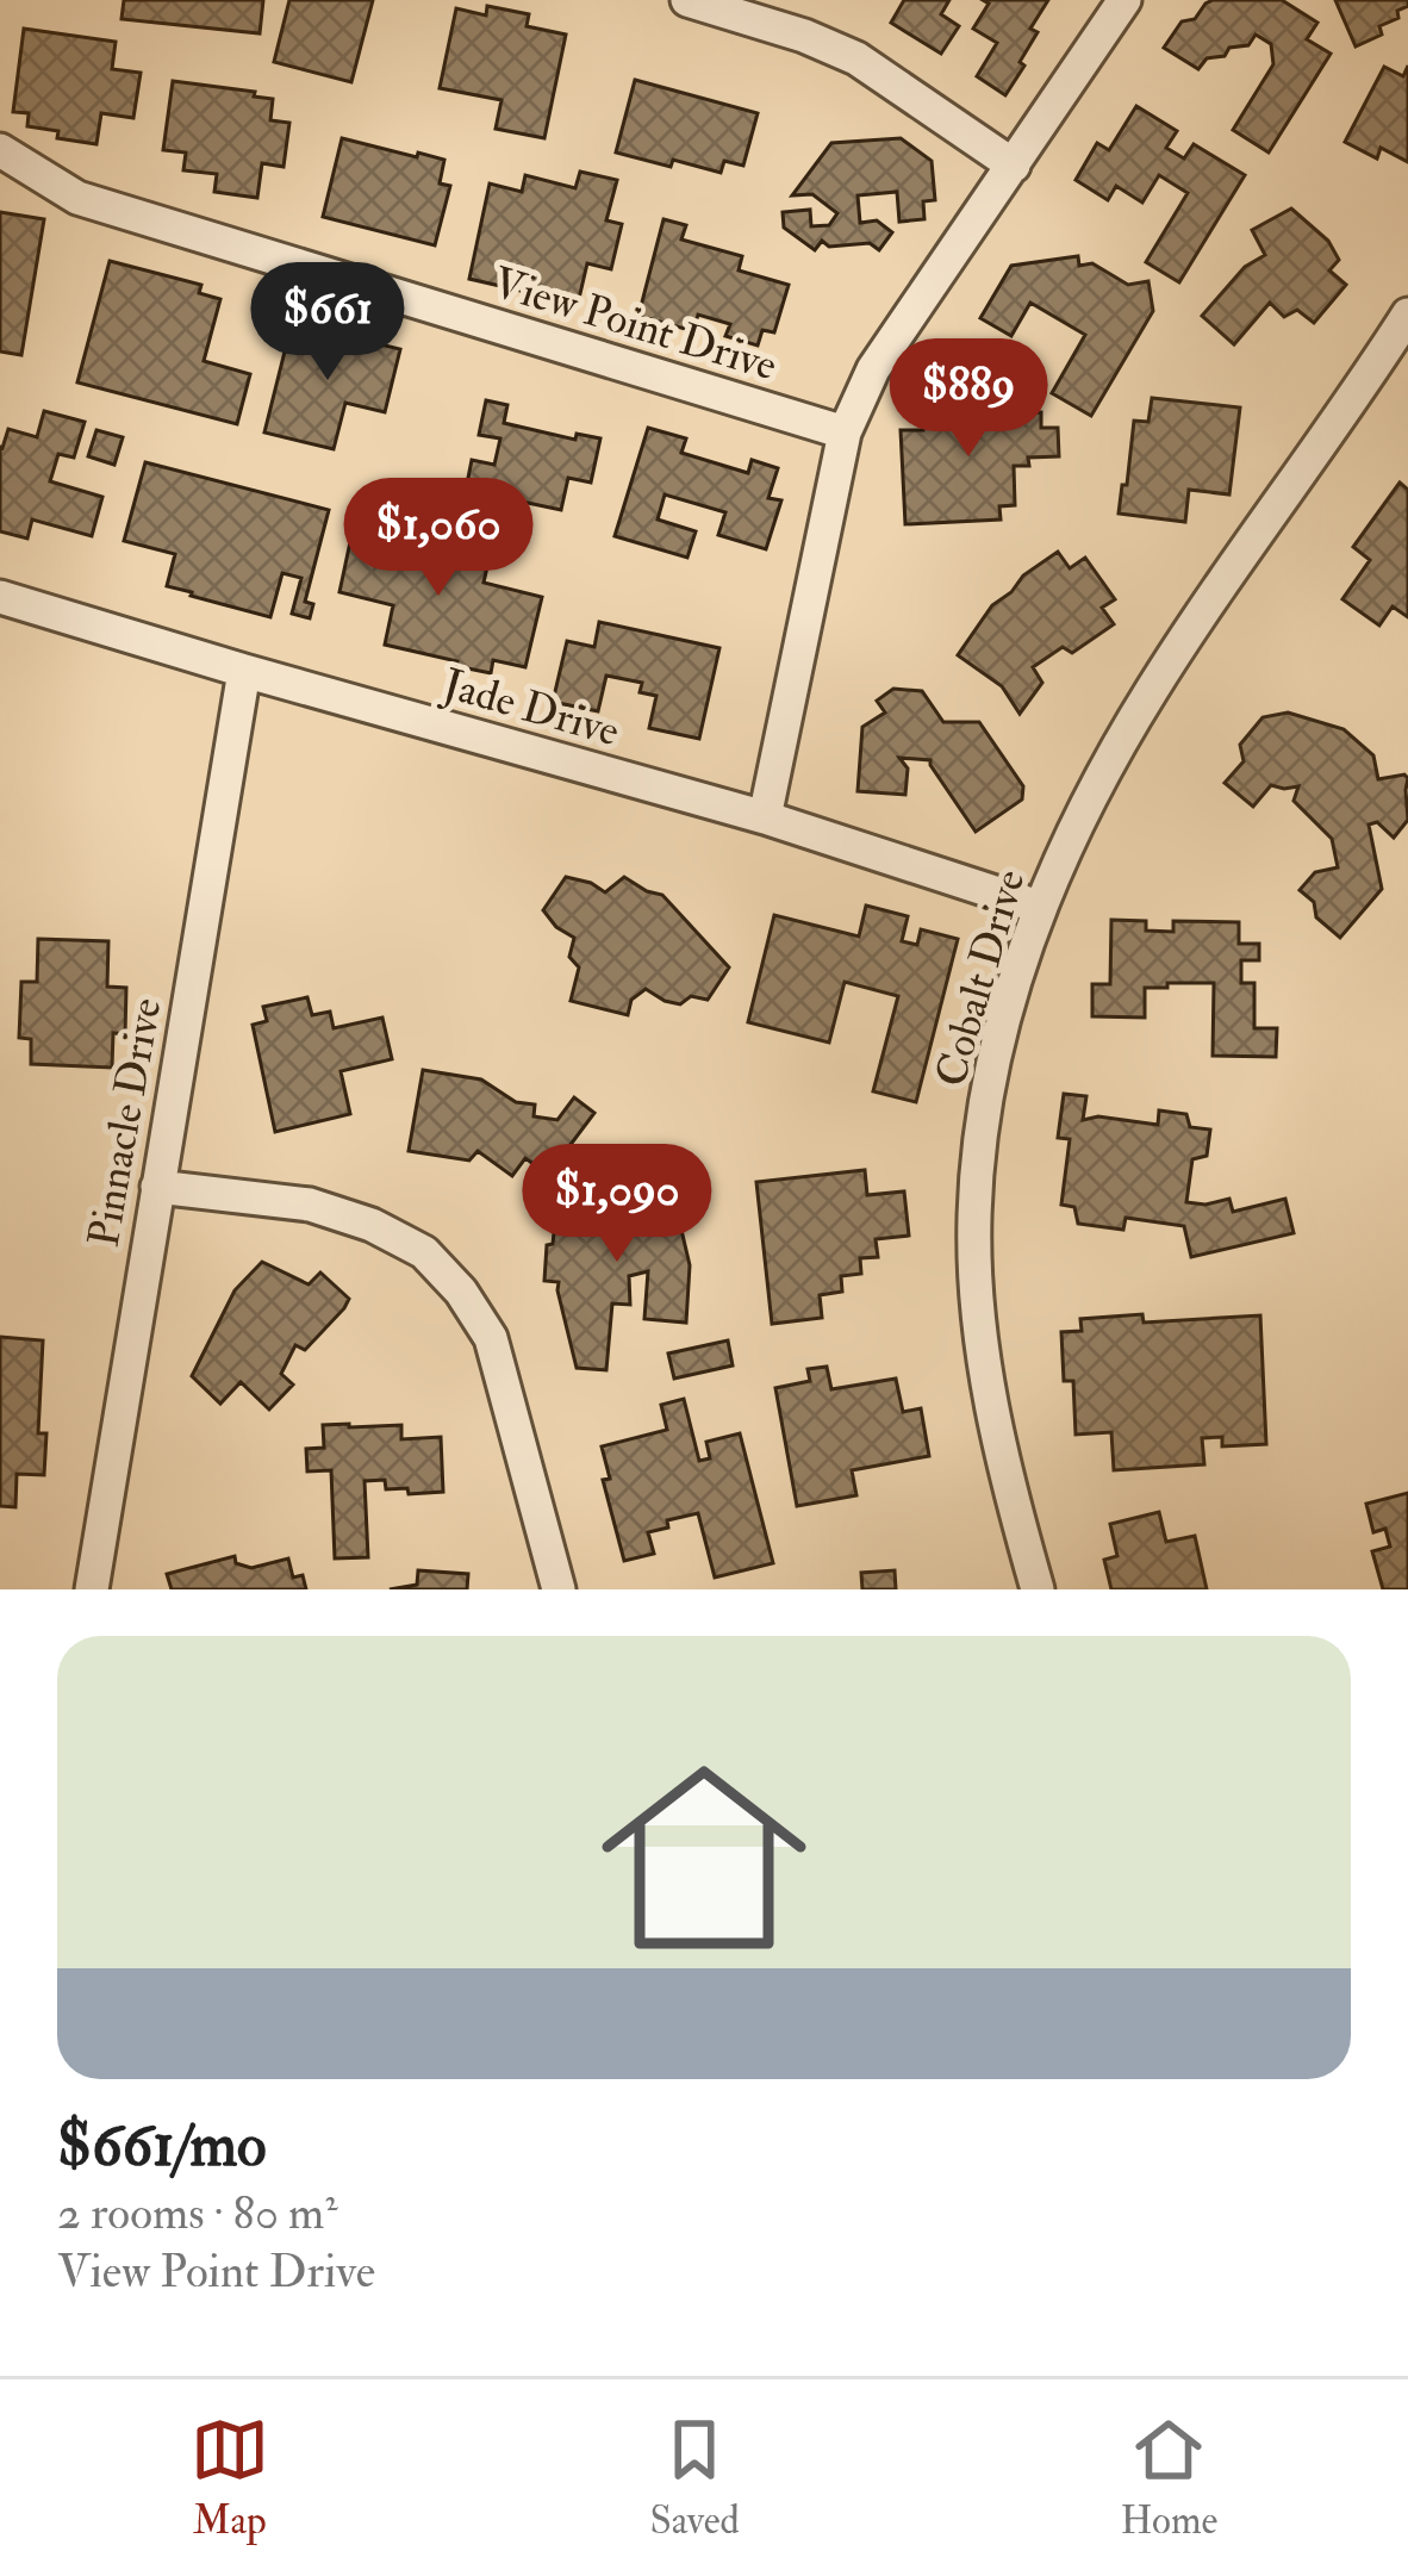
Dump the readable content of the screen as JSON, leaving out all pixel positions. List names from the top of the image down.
{
  "streets": {
    "street": [
      "View Point Drive",
      "Jade Drive",
      "Cobalt Drive",
      "Pinnacle Drive"
    ]
  },
  "crossings": [
    ["Jade Drive", "Cobalt Drive"],
    ["Jade Drive", "Pinnacle Drive"]
  ],
  "page": {
    "price": [
      "$661",
      "$889",
      "$1,060",
      "$1,090"
    ],
    "list": [
      {
        "name": "$661/mo",
        "note": "2 rooms · 80 m² · View Point Drive"
      }
    ],
    "tabs": ["Map", "Saved", "Home"]
  }
}
